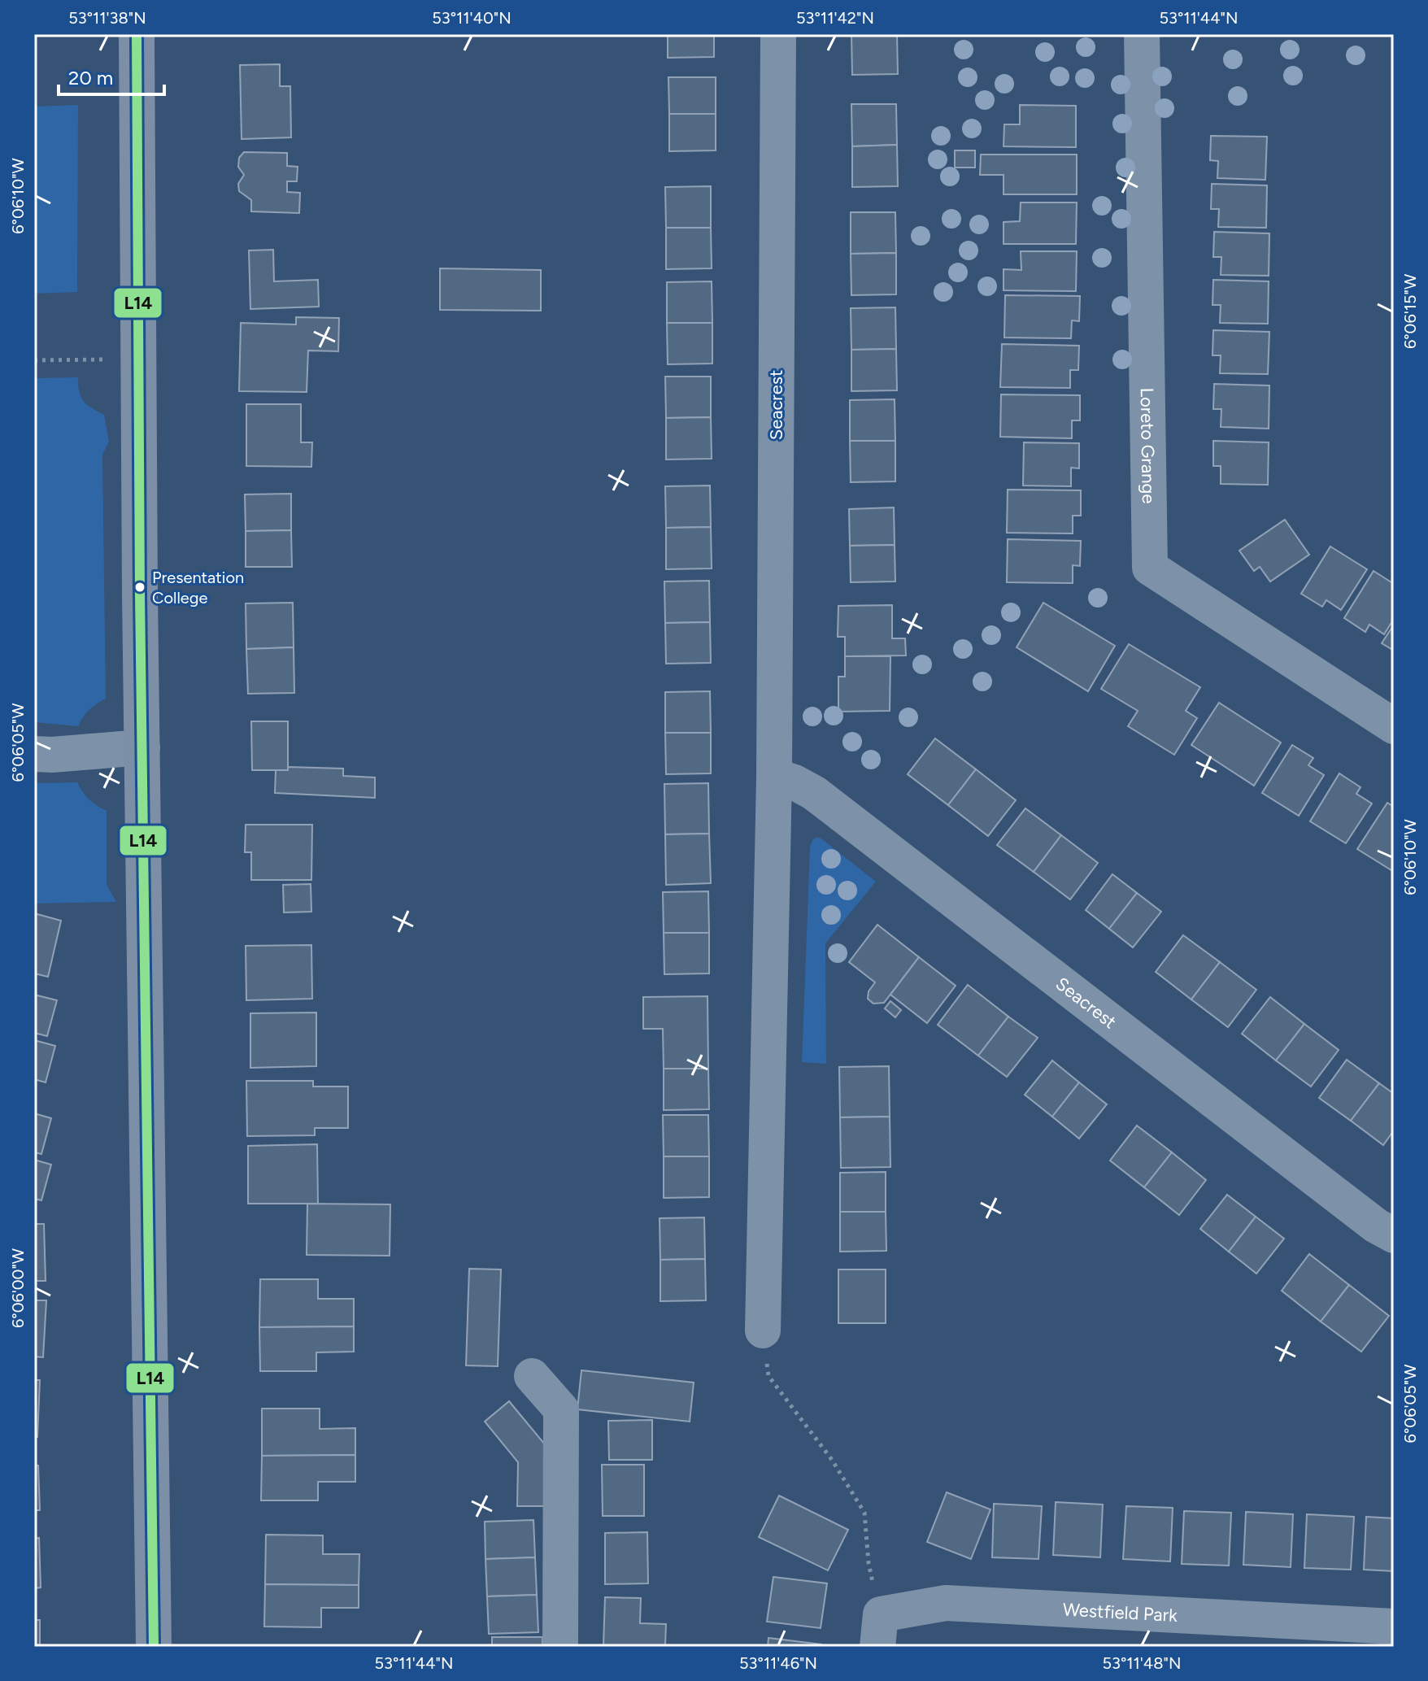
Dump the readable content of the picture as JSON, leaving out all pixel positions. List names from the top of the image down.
{
  "streets": {
    "street": ["Seacrest", "Loreto Grange", "Westfield Park"]
  },
  "places": ["Presentation College"],
  "lines": ["transit line L14"],
  "scale_bar": "20 m",
  "coordinates": [
    "53°11'38\"N",
    "53°11'40\"N",
    "53°11'42\"N",
    "53°11'44\"N",
    "6°06'10\"W",
    "6°06'15\"W",
    "6°06'05\"W",
    "6°06'00\"W",
    "53°11'46\"N",
    "53°11'48\"N"
  ]
}
